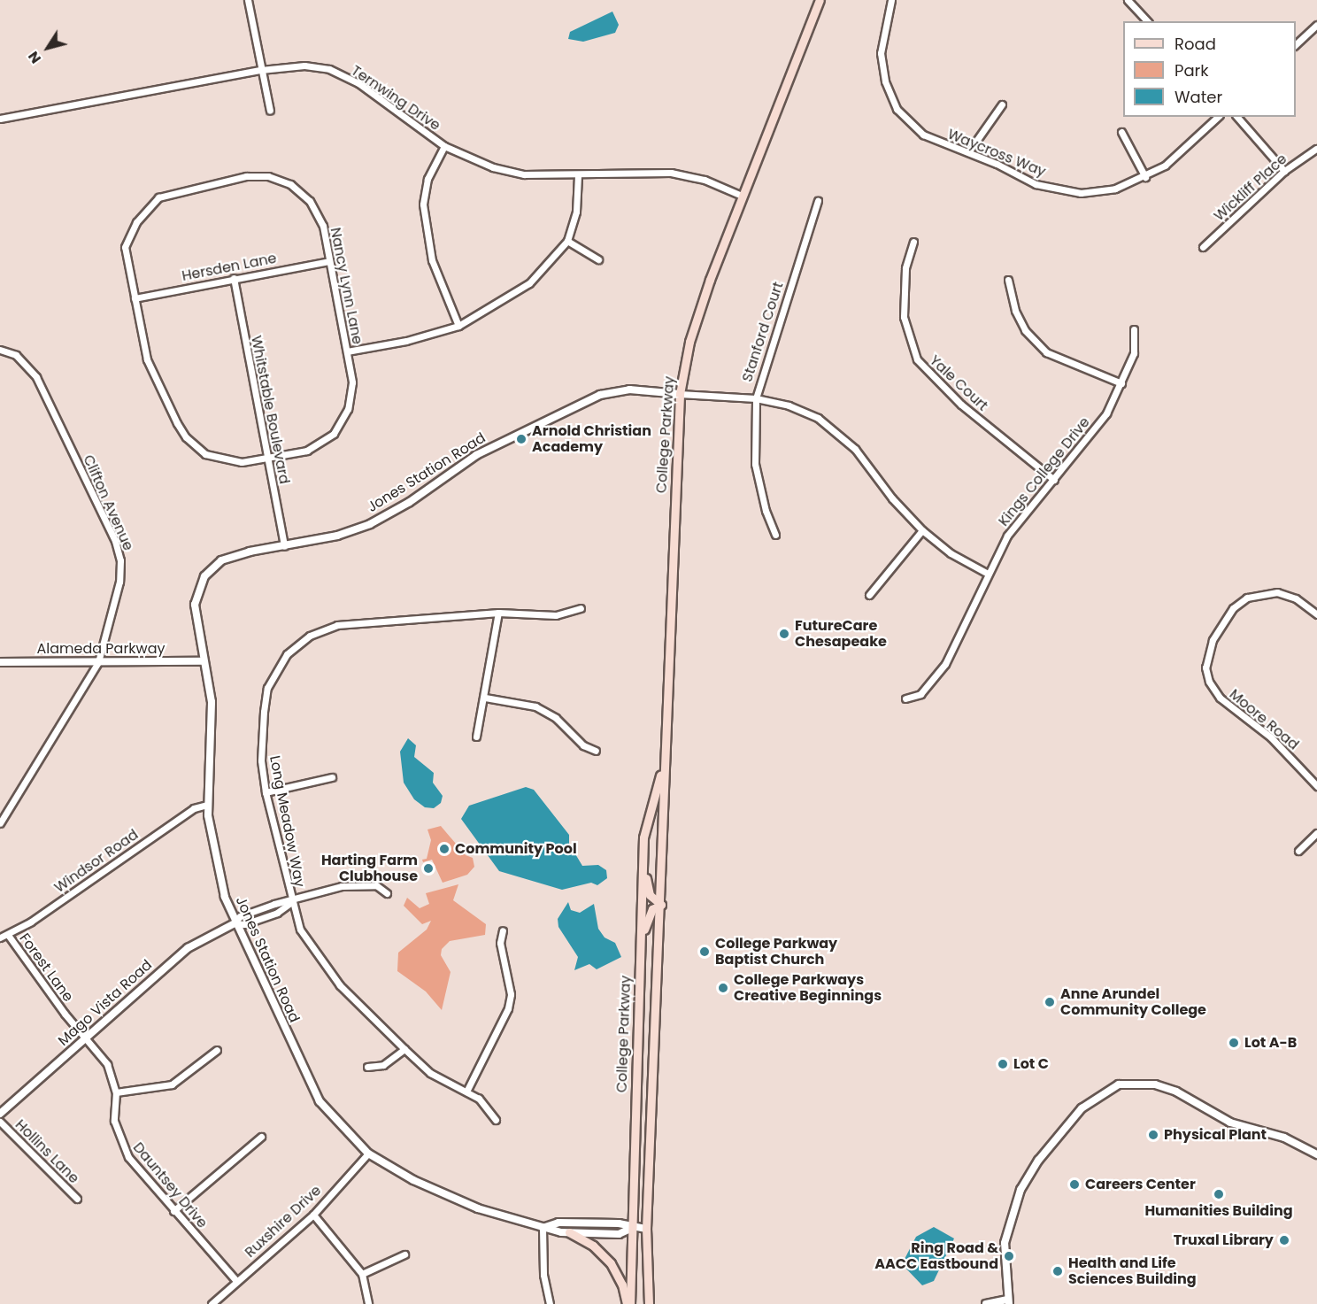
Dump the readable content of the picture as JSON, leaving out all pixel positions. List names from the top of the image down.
{
  "streets": {
    "main road": ["College Parkway"],
    "street": [
      "Ternwing Drive",
      "Waycross Way",
      "Wickliff Place",
      "Hersden Lane",
      "Nancy Lynn Lane",
      "Stanford Court",
      "Yale Court",
      "Whitstable Boulevard",
      "Kings College Drive",
      "Jones Station Road",
      "Clifton Avenue",
      "Alameda Parkway",
      "Moore Road",
      "Long Meadow Way",
      "Windsor Road",
      "Forest Lane",
      "Mago Vista Road",
      "Hollins Lane",
      "Dauntsey Drive",
      "Ruxshire Drive"
    ]
  },
  "crossings": [
    ["Ternwing Drive", "College Parkway"],
    ["Hersden Lane", "Nancy Lynn Lane"],
    ["Hersden Lane", "Whitstable Boulevard"],
    ["Nancy Lynn Lane", "Whitstable Boulevard"],
    ["Yale Court", "Kings College Drive"],
    ["Whitstable Boulevard", "Jones Station Road"],
    ["College Parkway", "Jones Station Road"],
    ["Jones Station Road", "Alameda Parkway"],
    ["Jones Station Road", "Windsor Road"],
    ["Jones Station Road", "Mago Vista Road"],
    ["Jones Station Road", "Ruxshire Drive"],
    ["Clifton Avenue", "Alameda Parkway"],
    ["Windsor Road", "Forest Lane"],
    ["Forest Lane", "Mago Vista Road"],
    ["Forest Lane", "Dauntsey Drive"],
    ["Mago Vista Road", "Dauntsey Drive"],
    ["Dauntsey Drive", "Ruxshire Drive"]
  ],
  "places": [
    "Arnold Christian Academy",
    "FutureCare Chesapeake",
    "Community Pool",
    "Harting Farm Clubhouse",
    "College Parkway Baptist Church",
    "College Parkways Creative Beginnings",
    "Anne Arundel Community College",
    "Lot A-B",
    "Lot C",
    "Physical Plant",
    "Careers Center",
    "Humanities Building",
    "Truxal Library",
    "Ring Road & AACC Eastbound",
    "Health and Life Sciences Building"
  ],
  "legend": ["Road", "Park", "Water"],
  "north": "bottom left"
}
